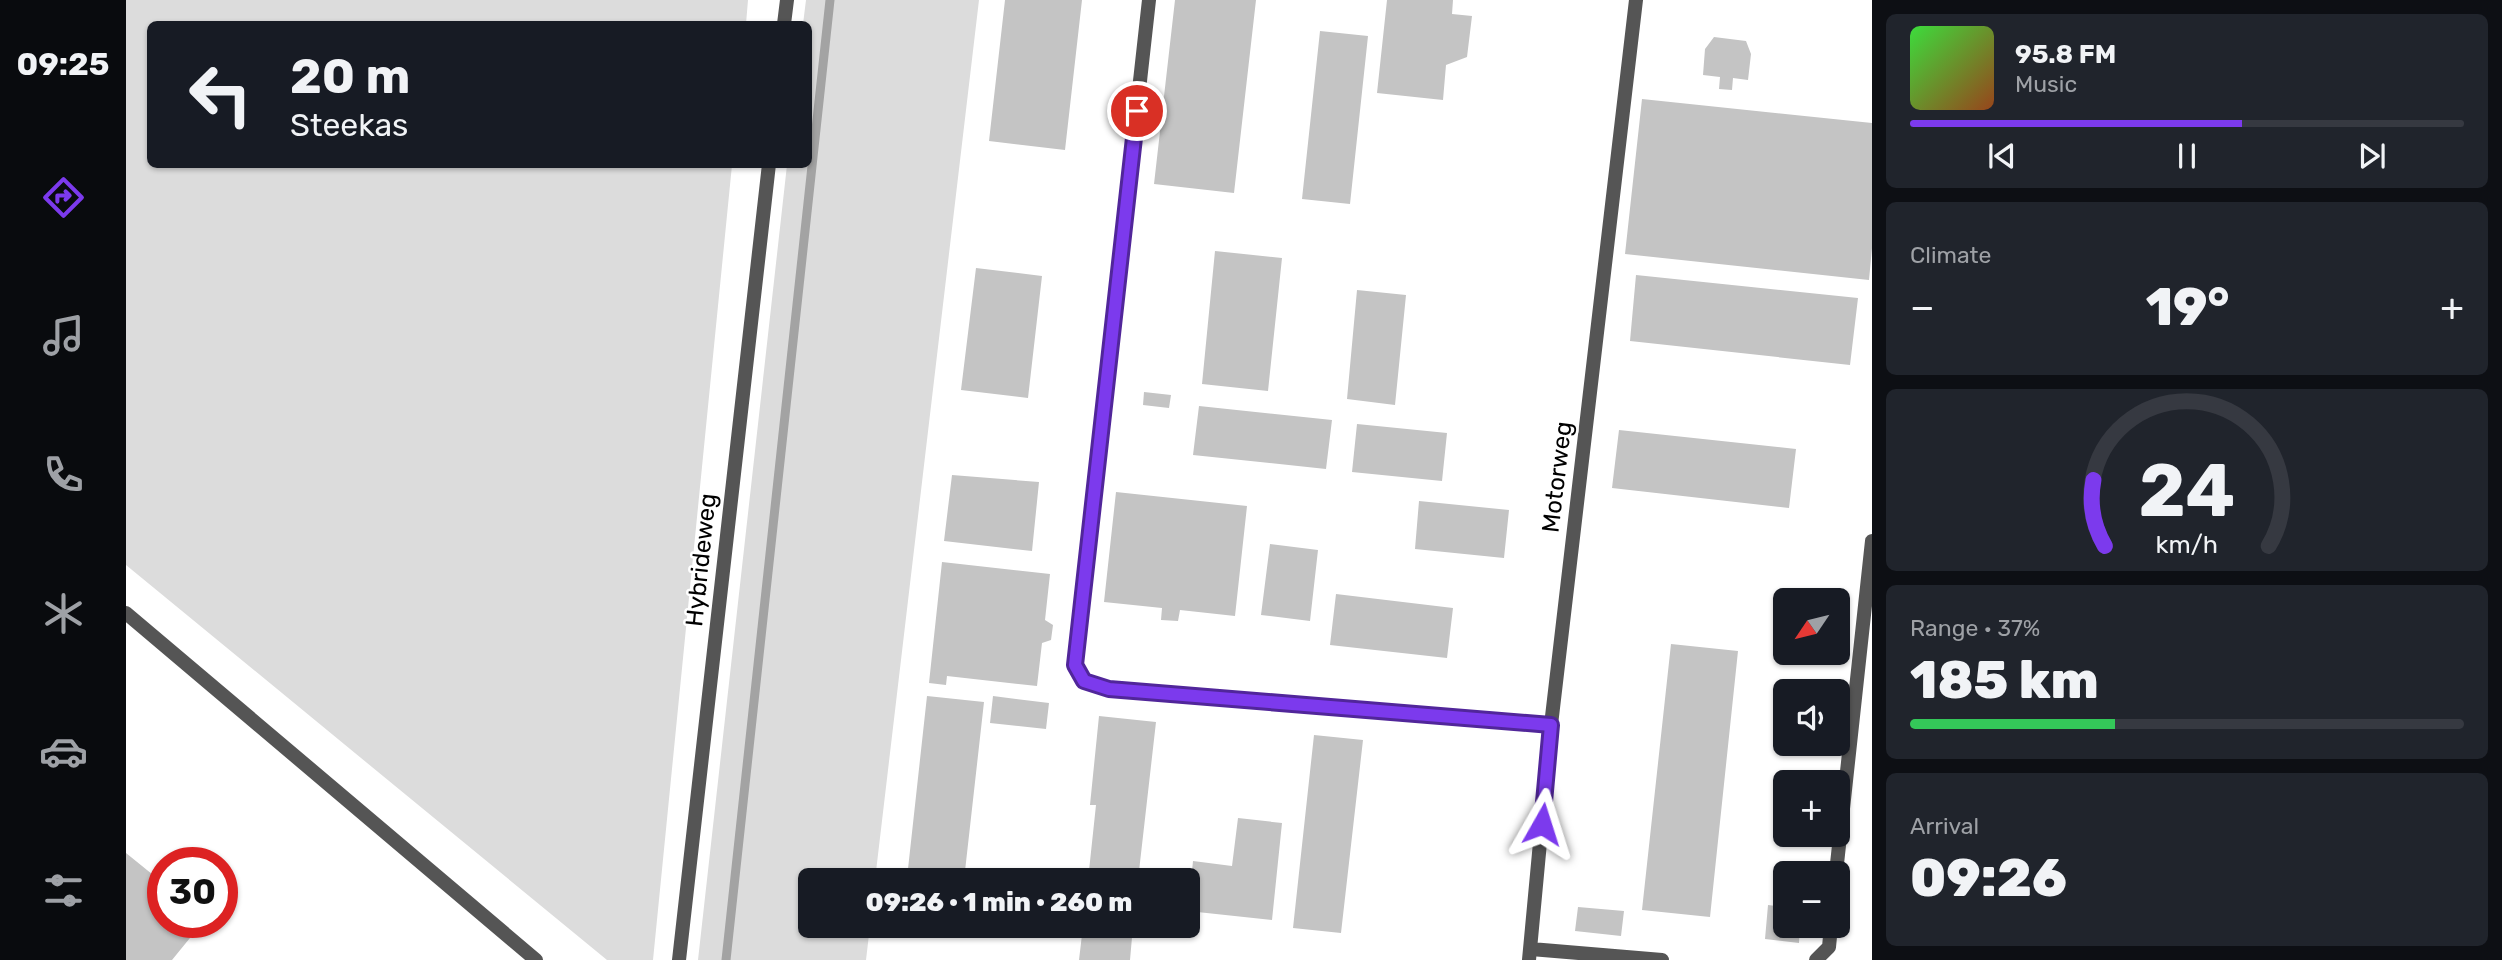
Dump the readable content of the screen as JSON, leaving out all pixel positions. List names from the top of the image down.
{
  "streets": {
    "street": ["Motorweg", "Hybrideweg"]
  },
  "north": "bottom left",
  "page": {
    "tabs": "09:25",
    "turn": ["20 m", "Steekas"],
    "song": ["95.8 FM", "Music"],
    "tile": [
      "Climate",
      ["Range · 37%", "185 km"],
      ["Arrival", "09:26"]
    ],
    "heat": ["−", "19°", "+"],
    "map_buttons": ["+", "−"],
    "limit": "30",
    "trip": "09:26 · 1 min · 260 m",
    "gauge": ["24", "km/h"]
  }
}
